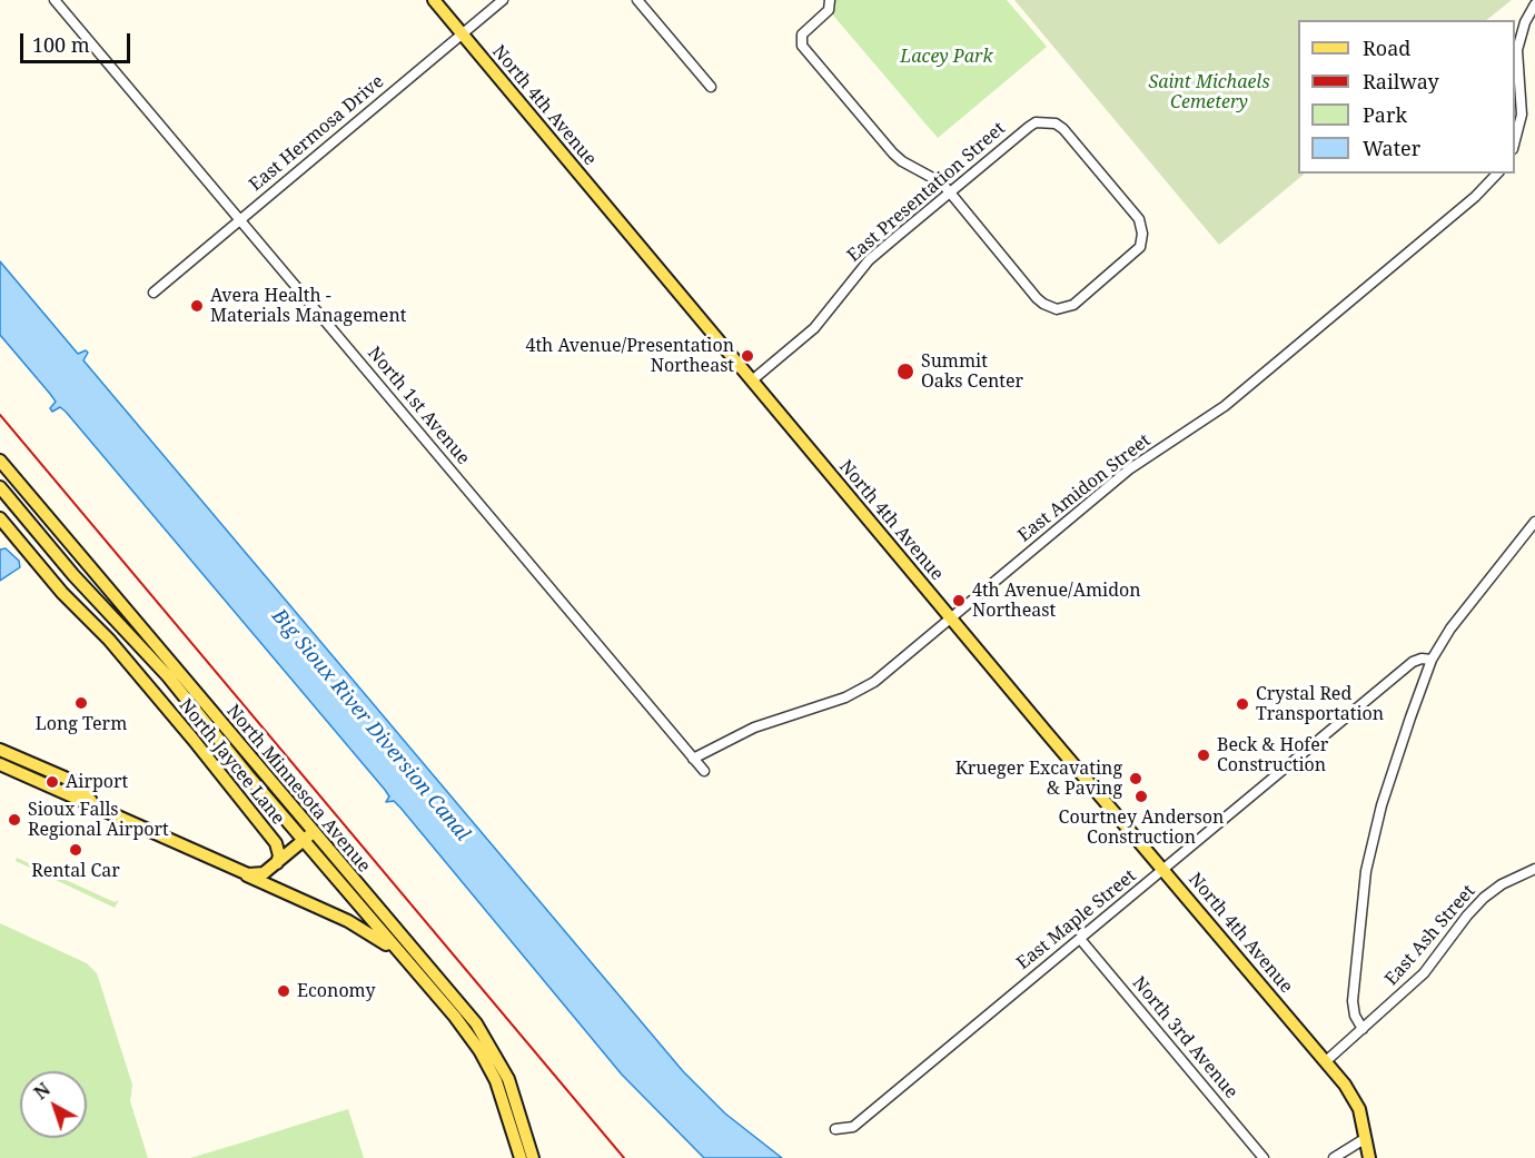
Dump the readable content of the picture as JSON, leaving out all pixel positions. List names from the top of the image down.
{
  "streets": {
    "main road": ["North 4th Avenue", "North Jaycee Lane", "North Minnesota Avenue"],
    "street": [
      "East Hermosa Drive",
      "East Presentation Street",
      "North 1st Avenue",
      "East Amidon Street",
      "East Maple Street",
      "East Ash Street",
      "North 3rd Avenue"
    ]
  },
  "crossings": [
    ["North 4th Avenue", "East Hermosa Drive"],
    ["North 4th Avenue", "East Presentation Street"],
    ["North 4th Avenue", "East Amidon Street"],
    ["North 4th Avenue", "East Maple Street"],
    ["North 4th Avenue", "East Ash Street"],
    ["East Hermosa Drive", "North 1st Avenue"],
    ["North 1st Avenue", "East Amidon Street"],
    ["East Maple Street", "North 3rd Avenue"]
  ],
  "water": ["Big Sioux River Diversion Canal"],
  "parks": ["Lacey Park", "Saint Michaels Cemetery"],
  "places": [
    "Avera Health - Materials Management",
    "4th Avenue/Presentation Northeast",
    "Summit Oaks Center",
    "4th Avenue/Amidon Northeast",
    "Long Term",
    "Crystal Red Transportation",
    "Beck & Hofer Construction",
    "Krueger Excavating & Paving",
    "Airport",
    "Courtney Anderson Construction",
    "Sioux Falls Regional Airport",
    "Rental Car",
    "Economy"
  ],
  "legend": [
    "Road",
    "Railway",
    "Park",
    "Water"
  ],
  "scale_bar": "100 m",
  "north": "top left"
}
